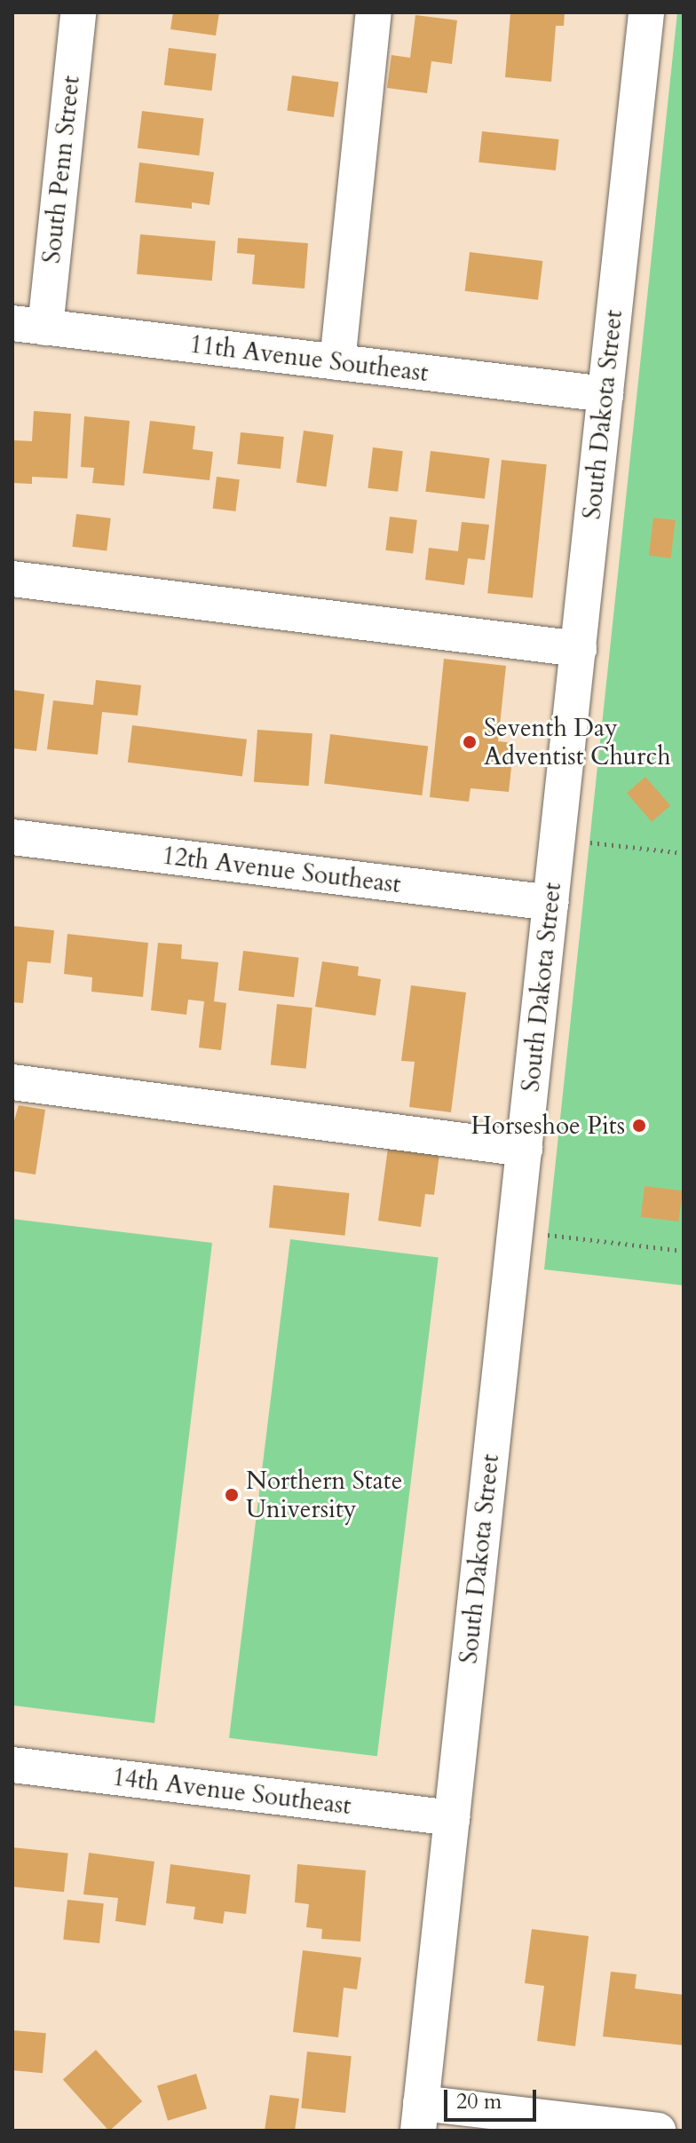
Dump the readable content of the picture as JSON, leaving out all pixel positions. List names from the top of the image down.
{
  "streets": {
    "street": [
      "South Penn Street",
      "11th Avenue Southeast",
      "South Dakota Street",
      "12th Avenue Southeast",
      "14th Avenue Southeast"
    ]
  },
  "crossings": [
    ["South Penn Street", "11th Avenue Southeast"],
    ["11th Avenue Southeast", "South Dakota Street"],
    ["South Dakota Street", "12th Avenue Southeast"],
    ["South Dakota Street", "14th Avenue Southeast"]
  ],
  "places": ["Seventh Day Adventist Church", "Horseshoe Pits", "Northern State University"],
  "scale_bar": "20 m"
}
